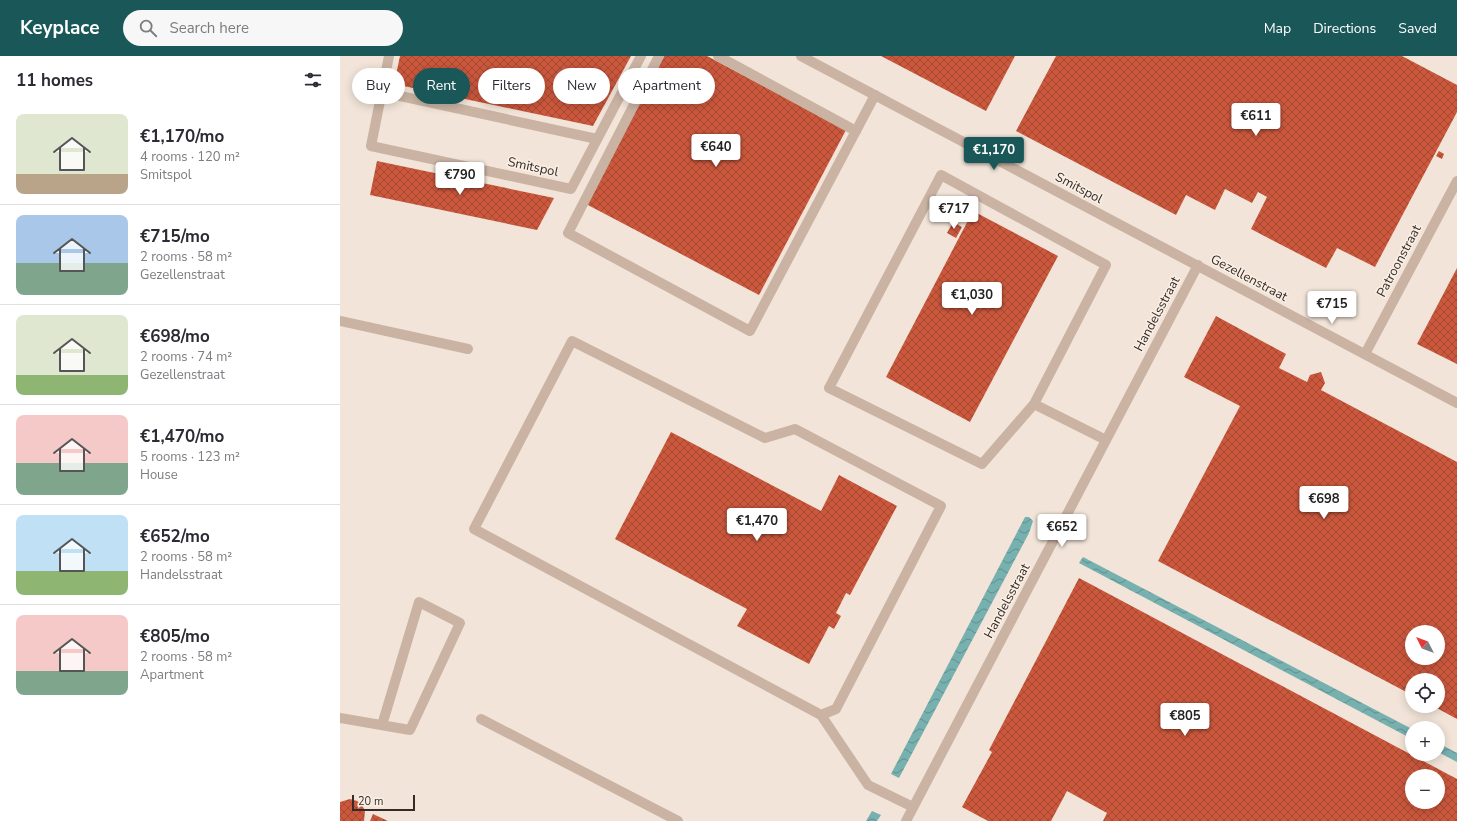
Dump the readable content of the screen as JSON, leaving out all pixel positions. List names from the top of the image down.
{
  "streets": {
    "street": [
      "Smitspol",
      "Patroonstraat",
      "Gezellenstraat",
      "Handelsstraat"
    ]
  },
  "crossings": [
    ["Smitspol", "Gezellenstraat"],
    ["Smitspol", "Handelsstraat"],
    ["Patroonstraat", "Gezellenstraat"],
    ["Gezellenstraat", "Handelsstraat"]
  ],
  "scale_bar": "20 m",
  "north": "top left",
  "page": {
    "header": "Keyplace",
    "search": "Search here",
    "nav": ["Map", "Directions", "Saved"],
    "heading": "11 homes",
    "chip": [
      "Buy",
      "Rent",
      "Filters",
      "New",
      "Apartment"
    ],
    "price": [
      "€611",
      "€640",
      "€1,170",
      "€790",
      "€717",
      "€1,030",
      "€715",
      "€698",
      "€1,470",
      "€652",
      "€805"
    ],
    "list": [
      {
        "name": "€1,170/mo",
        "note": "4 rooms · 120 m² · Smitspol"
      },
      {
        "name": "€715/mo",
        "note": "2 rooms · 58 m² · Gezellenstraat"
      },
      {
        "name": "€698/mo",
        "note": "2 rooms · 74 m² · Gezellenstraat"
      },
      {
        "name": "€1,470/mo",
        "note": "5 rooms · 123 m² · House"
      },
      {
        "name": "€652/mo",
        "note": "2 rooms · 58 m² · Handelsstraat"
      },
      {
        "name": "€805/mo",
        "note": "2 rooms · 58 m² · Apartment"
      }
    ],
    "map_buttons": ["+", "−"],
    "scale": "20 m"
  }
}
